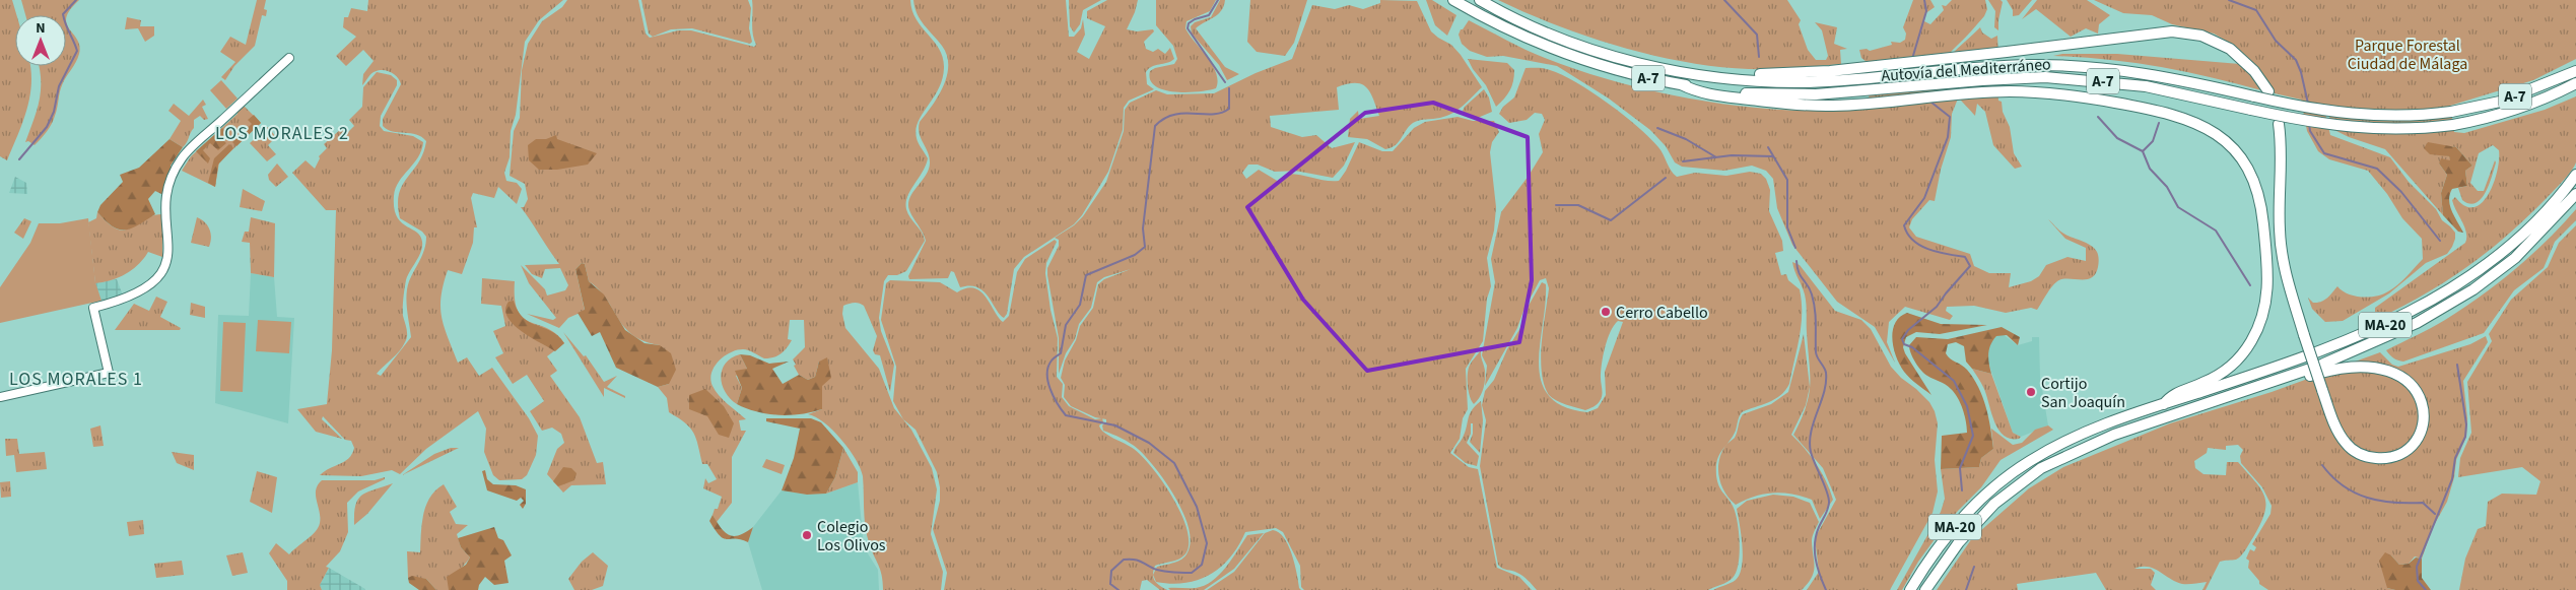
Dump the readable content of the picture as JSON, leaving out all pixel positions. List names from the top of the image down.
{
  "streets": {
    "highway": ["Autovía del Mediterráneo", "A-7", "MA-20"]
  },
  "districts": ["LOS MORALES 2", "LOS MORALES 1"],
  "parks": ["Parque Forestal Ciudad de Málaga"],
  "places": ["Cerro Cabello", "Cortijo San Joaquín", "Colegio Los Olivos"],
  "north": "top"
}
